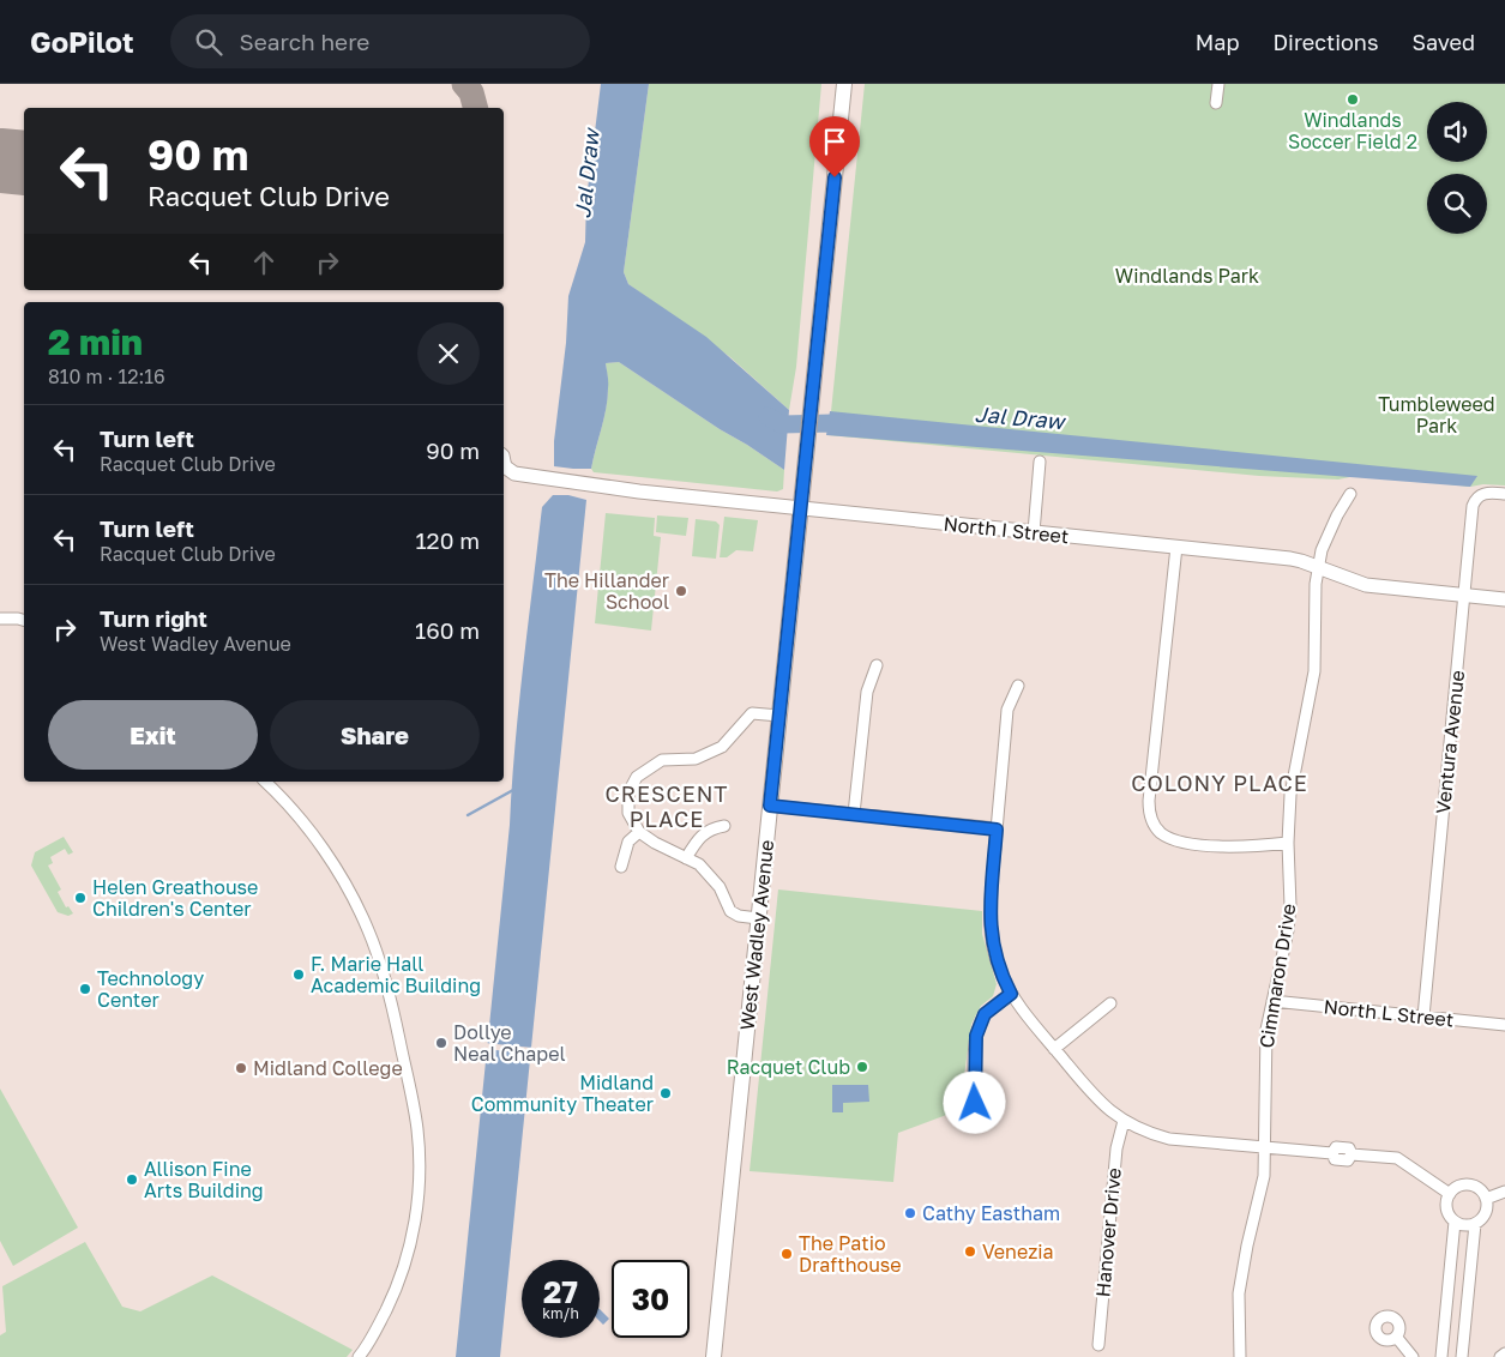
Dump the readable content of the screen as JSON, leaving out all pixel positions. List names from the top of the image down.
{
  "streets": {
    "main road": ["West Wadley Avenue"],
    "street": [
      "North I Street",
      "Ventura Avenue",
      "Cimmaron Drive",
      "North L Street",
      "Hanover Drive"
    ]
  },
  "crossings": [
    ["North I Street", "Ventura Avenue"],
    ["North I Street", "West Wadley Avenue"],
    ["North I Street", "Cimmaron Drive"],
    ["Ventura Avenue", "North L Street"],
    ["Cimmaron Drive", "North L Street"]
  ],
  "districts": ["COLONY PLACE", "CRESCENT PLACE"],
  "water": ["Jal Draw"],
  "parks": ["Windlands Park", "Tumbleweed Park"],
  "places": [
    "Windlands Soccer Field 2",
    "The Hillander School",
    "Helen Greathouse Children's Center",
    "F. Marie Hall Academic Building",
    "Technology Center",
    "Dollye Neal Chapel",
    "Racquet Club",
    "Midland College",
    "Midland Community Theater",
    "Allison Fine Arts Building",
    "Cathy Eastham",
    "Venezia",
    "The Patio Drafthouse"
  ],
  "page": {
    "header": "GoPilot",
    "search": "Search here",
    "nav": ["Map", "Directions", "Saved"],
    "turn": ["90 m", "Racquet Club Drive"],
    "heading": ["2 min", "810 m · 12:16"],
    "list": [
      {
        "name": "Turn left",
        "note": "Racquet Club Drive",
        "value": "90 m"
      },
      {
        "name": "Turn left",
        "note": "Racquet Club Drive",
        "value": "120 m"
      },
      {
        "name": "Turn right",
        "note": "West Wadley Avenue",
        "value": "160 m"
      }
    ],
    "buttons": ["Exit", "Share"],
    "speed": "27 km/h",
    "limit": "30"
  }
}
